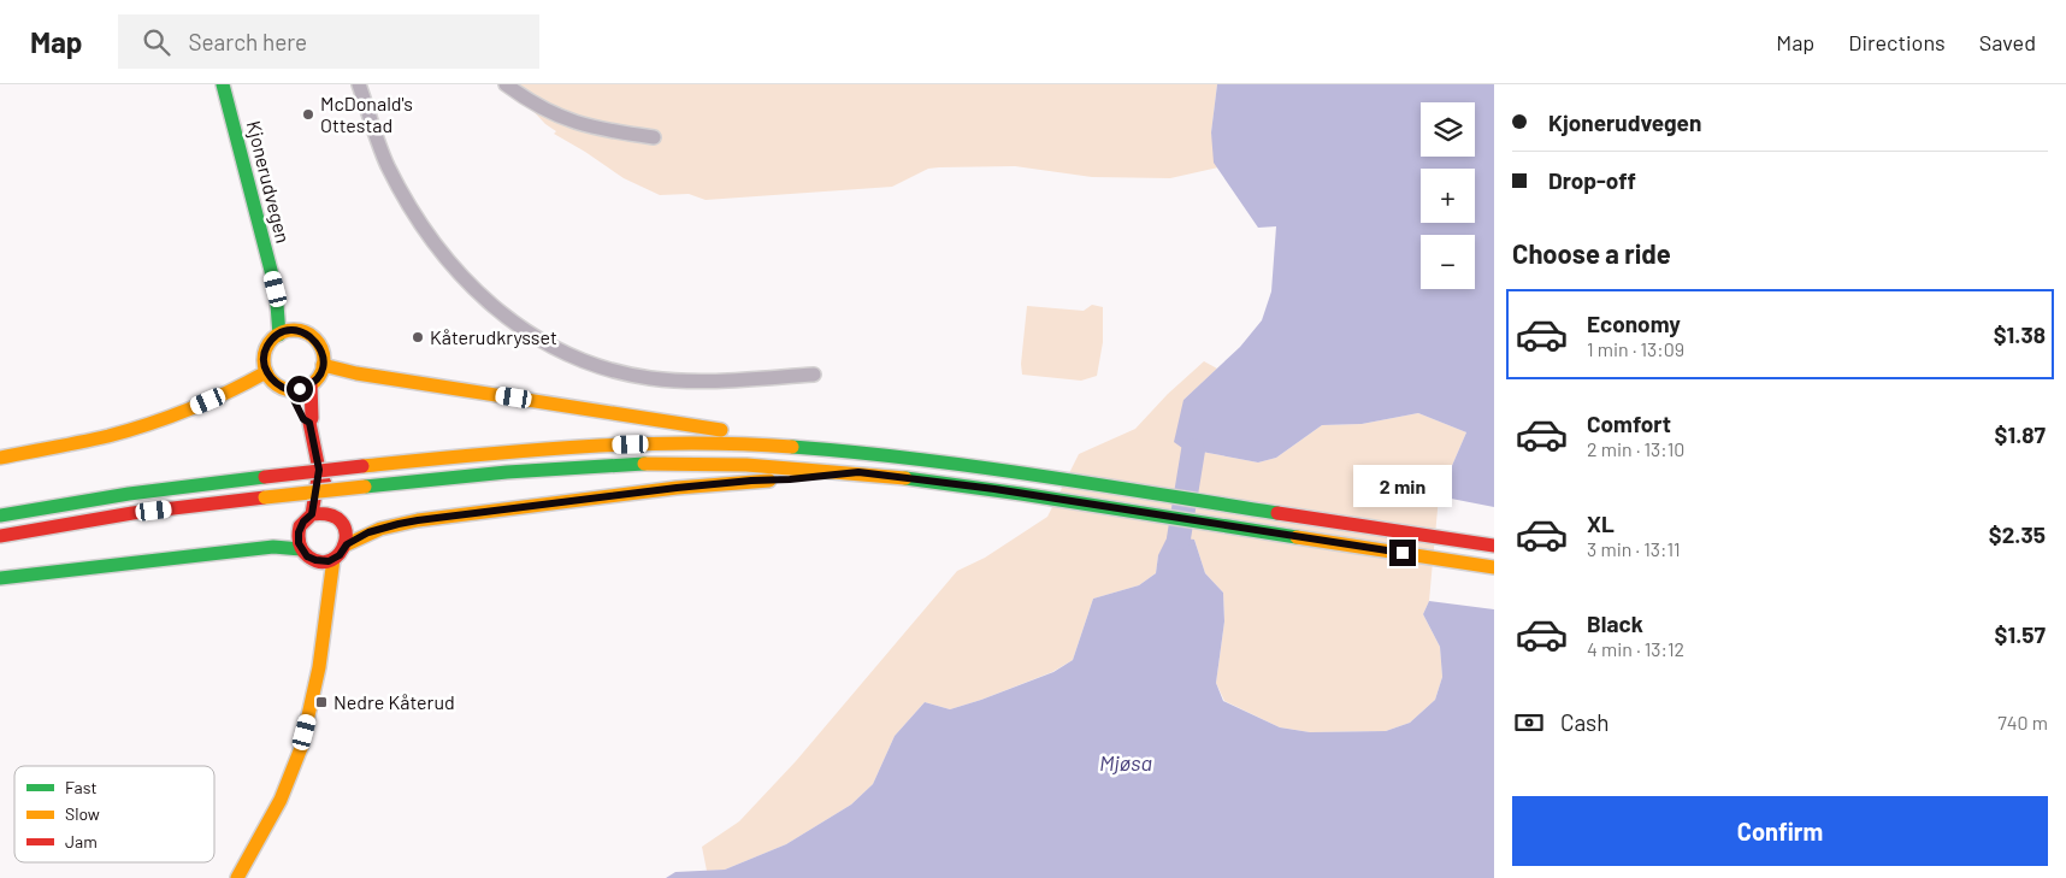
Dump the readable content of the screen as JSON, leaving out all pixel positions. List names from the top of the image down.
{
  "streets": {
    "main road": ["Kjonerudvegen"]
  },
  "water": ["Mjøsa"],
  "places": {
    "other": ["McDonald's Ottestad", "Kåterudkrysset"],
    "transit": ["Nedre Kåterud"]
  },
  "legend": ["Fast", "Slow", "Jam"],
  "page": {
    "header": "Map",
    "search": "Search here",
    "nav": ["Map", "Directions", "Saved"],
    "banner": ["Kjonerudvegen", "Drop-off"],
    "map_buttons": ["+", "−"],
    "heading": "Choose a ride",
    "list": [
      {
        "name": "Economy",
        "note": "1 min · 13:09",
        "value": "$1.38"
      },
      {
        "name": "Comfort",
        "note": "2 min · 13:10",
        "value": "$1.87"
      },
      {
        "name": "XL",
        "note": "3 min · 13:11",
        "value": "$2.35"
      },
      {
        "name": "Black",
        "note": "4 min · 13:12",
        "value": "$1.57"
      }
    ],
    "bubble": "2 min",
    "pay": ["Cash", "740 m"],
    "buttons": "Confirm"
  }
}
